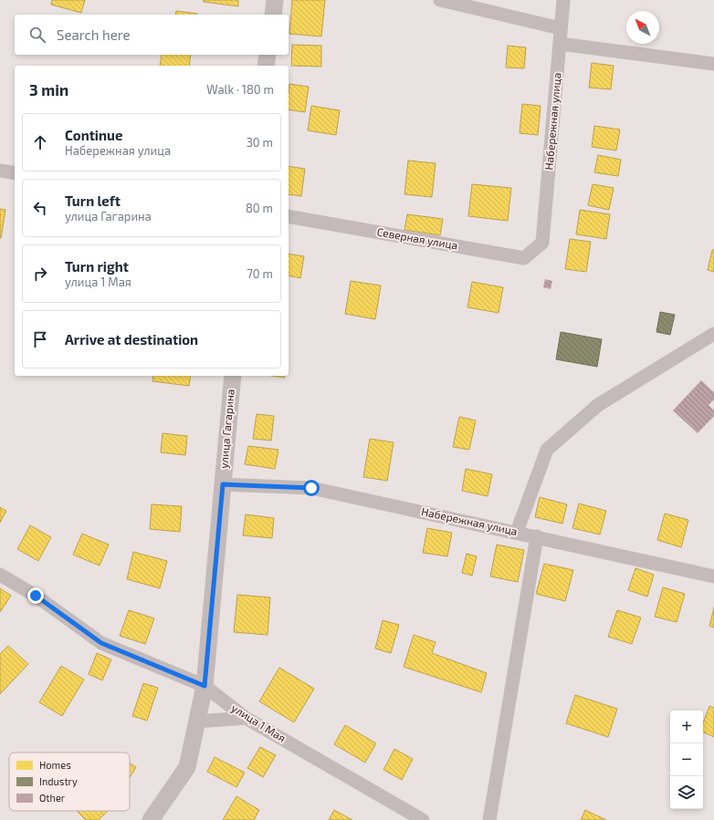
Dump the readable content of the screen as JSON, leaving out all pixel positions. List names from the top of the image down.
{
  "streets": {
    "street": [
      "Набережная улица",
      "Северная улица",
      "улица Гагарина",
      "улица 1 Мая"
    ]
  },
  "crossings": [
    ["Набережная улица", "Северная улица"],
    ["Набережная улица", "улица Гагарина"],
    ["улица Гагарина", "улица 1 Мая"]
  ],
  "legend": ["Homes", "Industry", "Other"],
  "north": "top left",
  "page": {
    "search": "Search here",
    "heading": ["3 min", "Walk · 180 m"],
    "list": [
      ["Continue", "Набережная улица", "30 m"],
      ["Turn left", "улица Гагарина", "80 m"],
      ["Turn right", "улица 1 Мая", "70 m"],
      "Arrive at destination"
    ],
    "map_buttons": ["+", "−"]
  }
}
